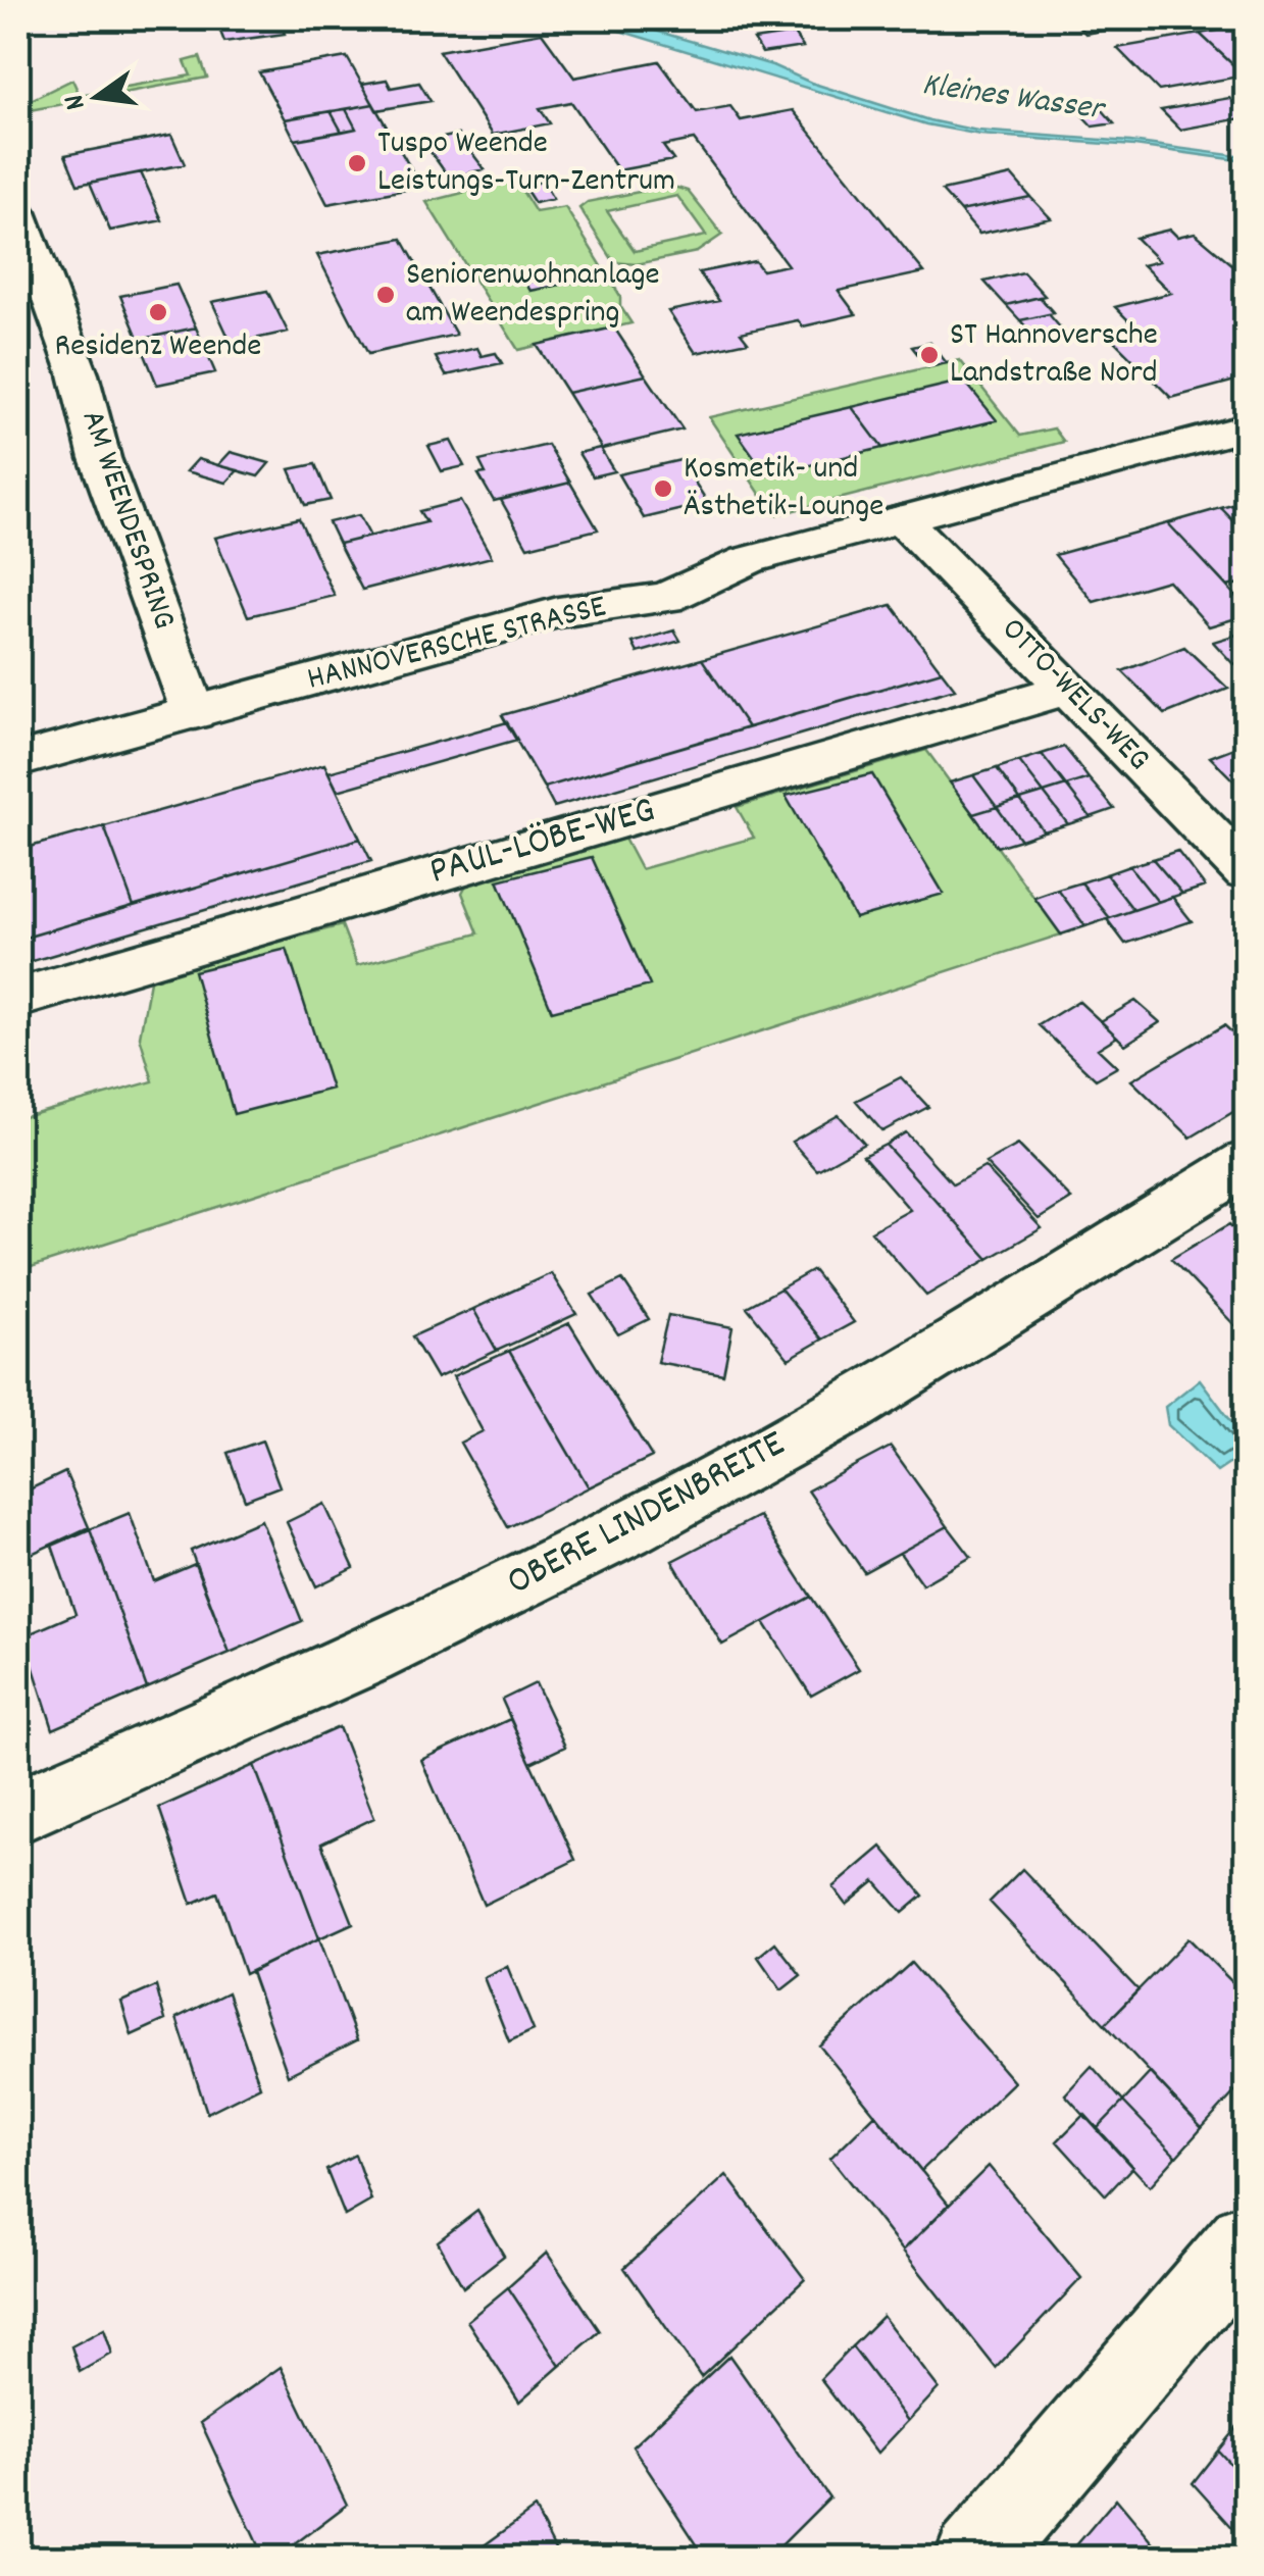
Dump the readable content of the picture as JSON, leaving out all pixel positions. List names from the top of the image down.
{
  "streets": {
    "street": [
      "AM WEENDESPRING",
      "HANNOVERSCHE STRASSE",
      "OTTO-WELS-WEG",
      "PAUL-LÖBE-WEG",
      "OBERE LINDENBREITE"
    ]
  },
  "crossings": [
    ["AM WEENDESPRING", "HANNOVERSCHE STRASSE"],
    ["HANNOVERSCHE STRASSE", "OTTO-WELS-WEG"],
    ["OTTO-WELS-WEG", "PAUL-LÖBE-WEG"]
  ],
  "water": ["Kleines Wasser"],
  "places": [
    "Tuspo Weende Leistungs-Turn-Zentrum",
    "Seniorenwohnanlage am Weendespring",
    "Residenz Weende",
    "ST Hannoversche Landstraße Nord",
    "Kosmetik- und Ästhetik-Lounge"
  ],
  "north": "left"
}
